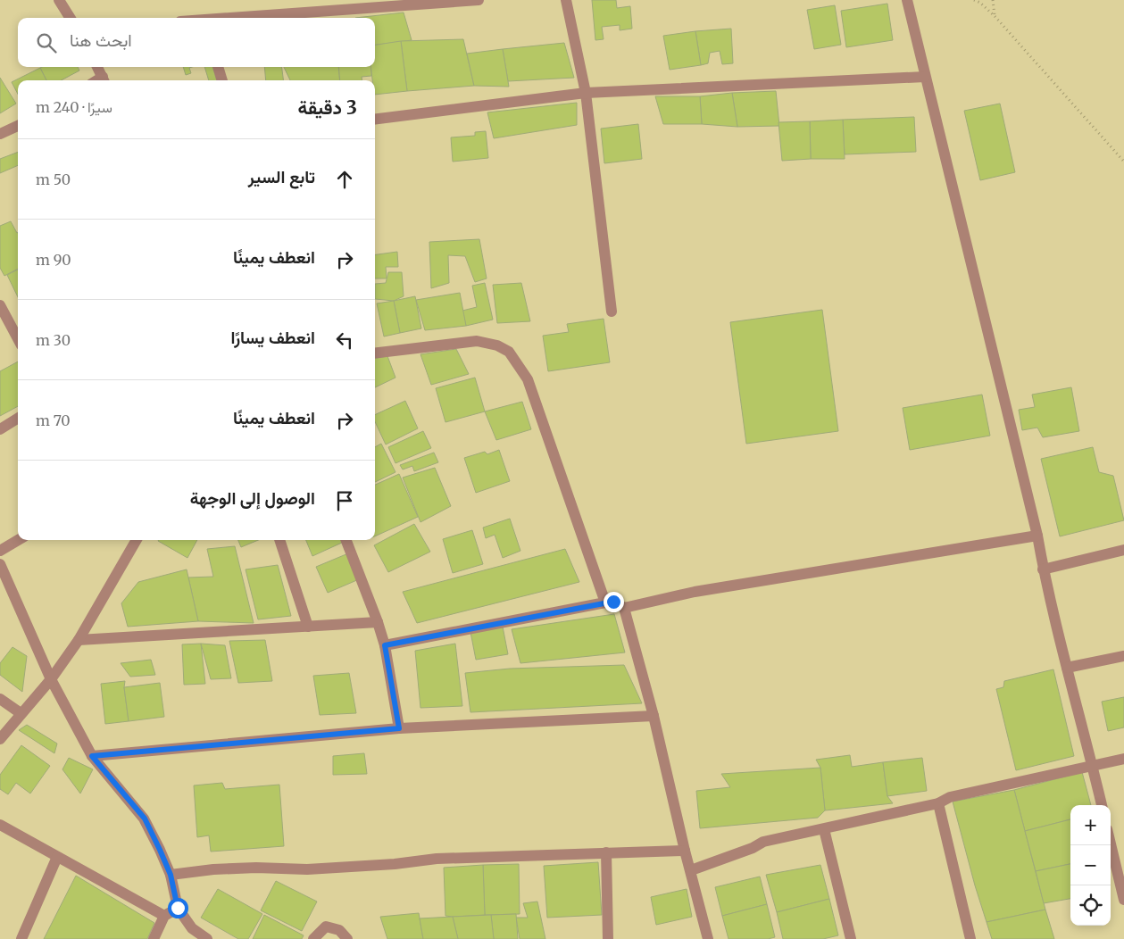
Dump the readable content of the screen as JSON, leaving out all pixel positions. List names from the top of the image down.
{
  "page": {
    "search": "ابحث هنا",
    "heading": ["3 دقيقة", "سيرًا · 240 m"],
    "list": [
      ["تابع السير", "50 m"],
      ["انعطف يمينًا", "90 m"],
      ["انعطف يسارًا", "30 m"],
      ["انعطف يمينًا", "70 m"],
      "الوصول إلى الوجهة"
    ],
    "map_buttons": ["+", "−"]
  }
}
